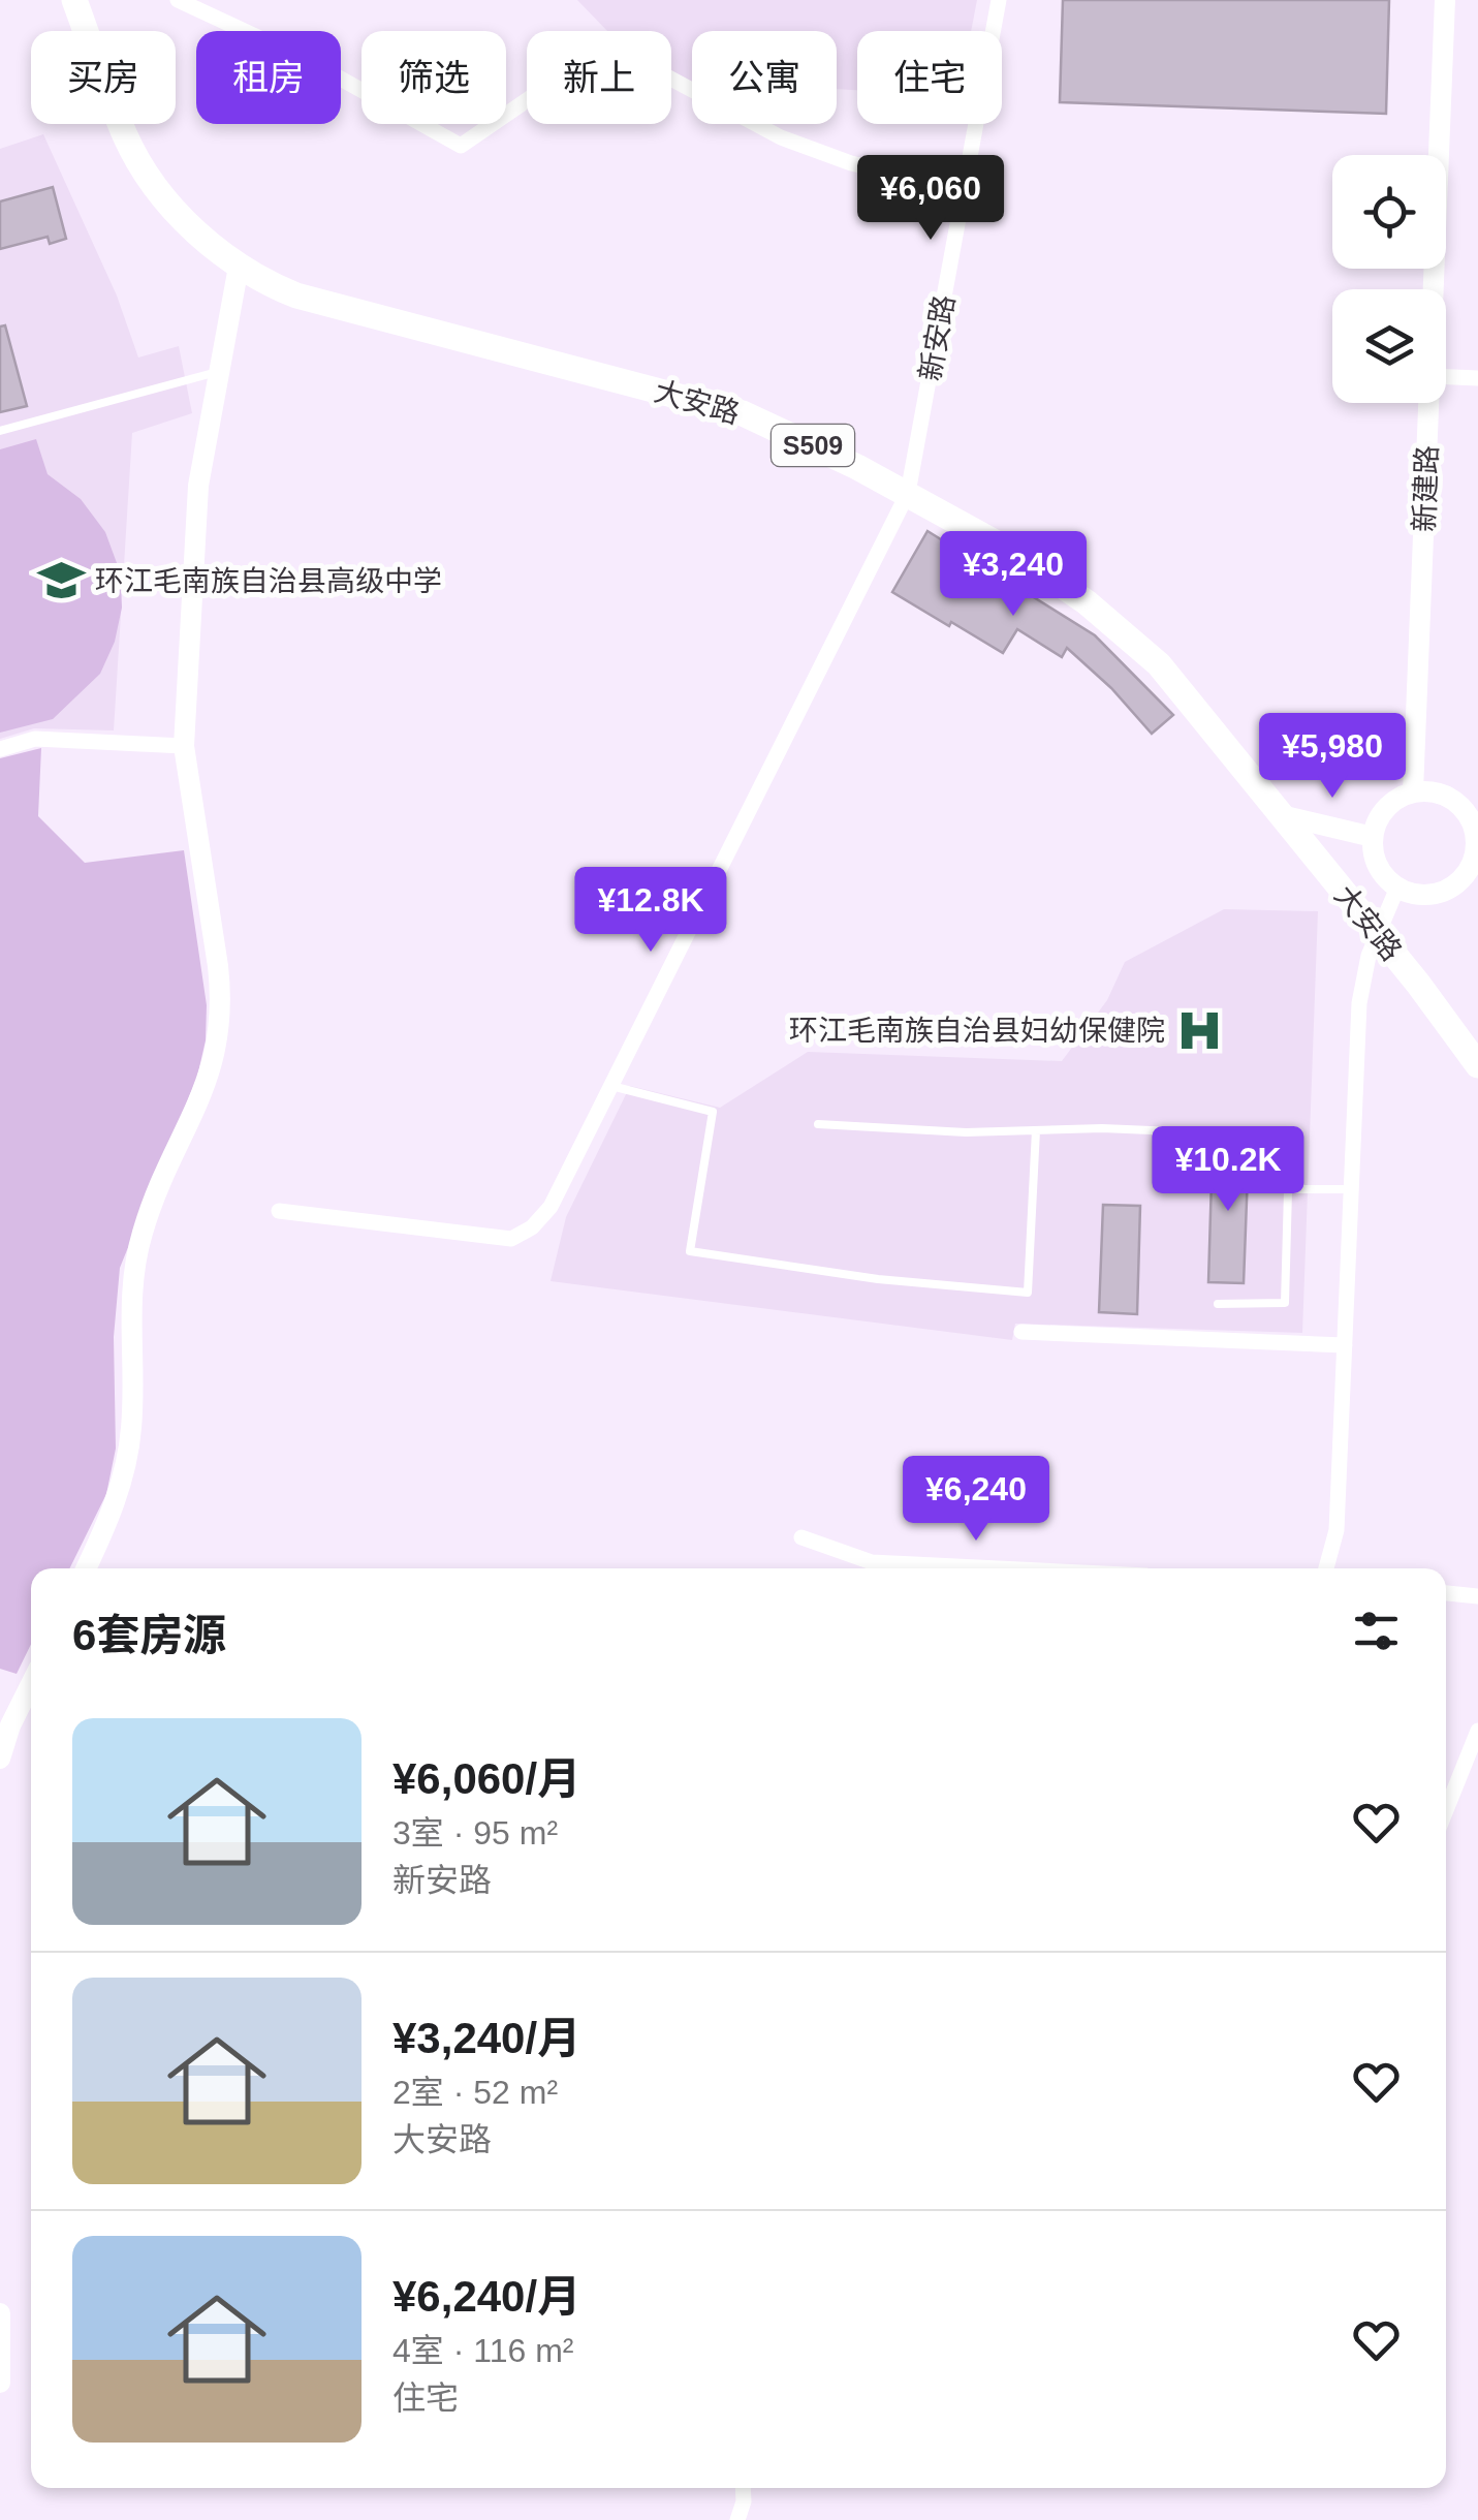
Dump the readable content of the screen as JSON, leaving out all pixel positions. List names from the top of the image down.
{
  "streets": {
    "main road": ["大安路", "S509"],
    "street": ["新安路", "新建路"]
  },
  "crossings": [
    ["新安路", "大安路"]
  ],
  "places": {
    "school or university": ["环江毛南族自治县高级中学"],
    "hospital": ["环江毛南族自治县妇幼保健院"]
  },
  "page": {
    "chip": [
      "买房",
      "租房",
      "筛选",
      "新上",
      "公寓",
      "住宅"
    ],
    "price": [
      "¥6,060",
      "¥3,240",
      "¥5,980",
      "¥12.8K",
      "¥10.2K",
      "¥6,240"
    ],
    "heading": "6套房源",
    "list": [
      {
        "name": "¥6,060/月",
        "note": "3室 · 95 m² · 新安路"
      },
      {
        "name": "¥3,240/月",
        "note": "2室 · 52 m² · 大安路"
      },
      {
        "name": "¥6,240/月",
        "note": "4室 · 116 m² · 住宅"
      }
    ]
  }
}
